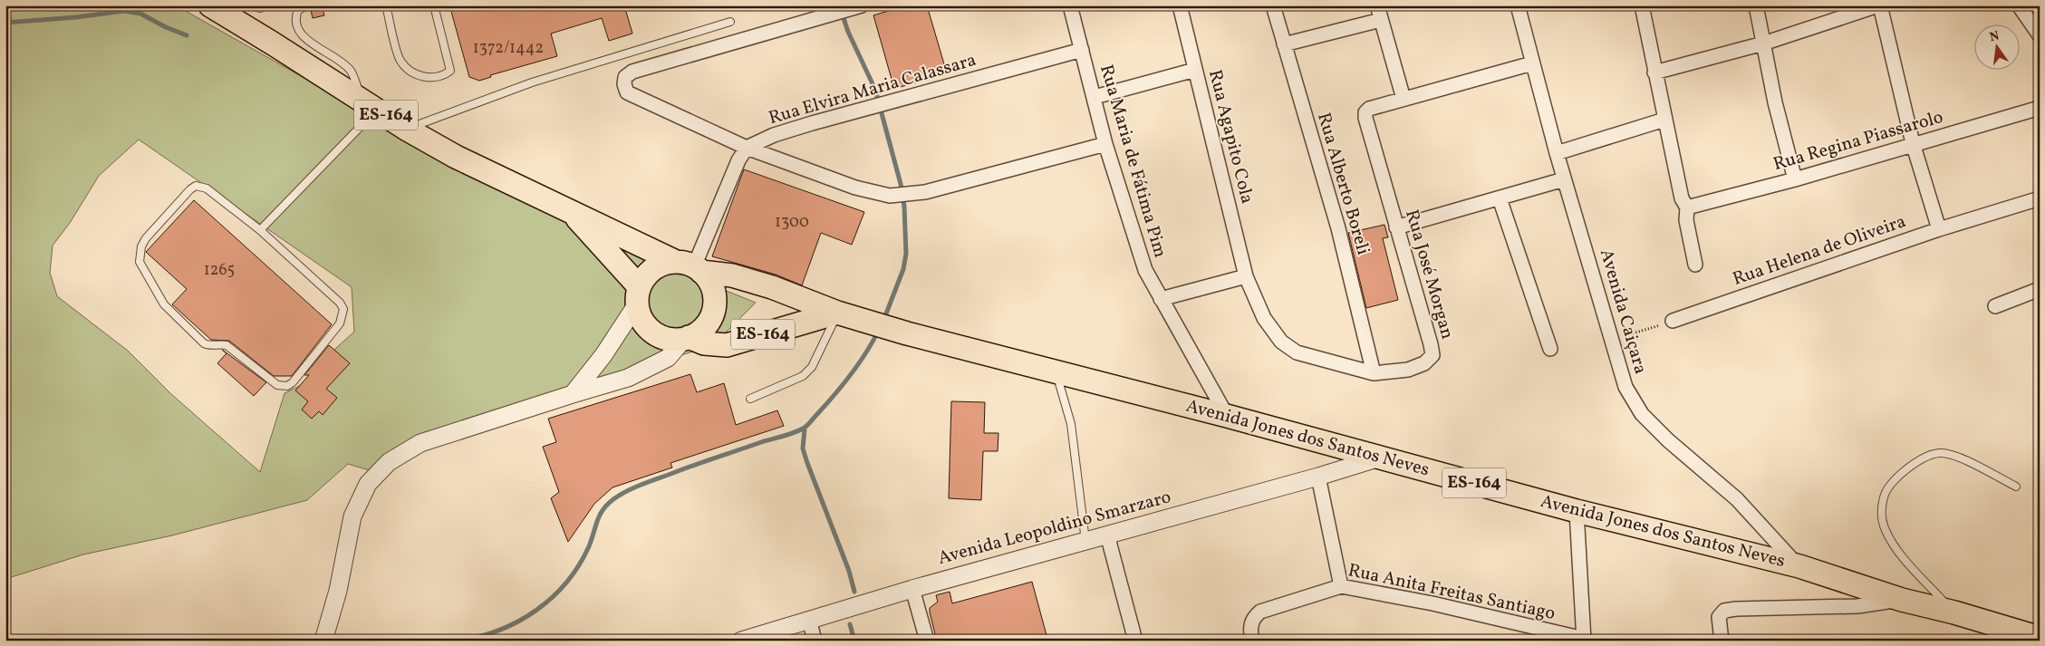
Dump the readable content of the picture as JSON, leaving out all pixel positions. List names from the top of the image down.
{
  "streets": {
    "highway": ["ES-164", "Avenida Jones dos Santos Neves"],
    "street": [
      "Rua Elvira Maria Calassara",
      "Rua Agapito Cola",
      "Rua Regina Piassarolo",
      "Rua Maria de Fátima Pim",
      "Rua Alberto Boreli",
      "Rua Helena de Oliveira",
      "Rua José Morgan",
      "Avenida Caiçara",
      "Avenida Leopoldino Smarzaro",
      "Rua Anita Freitas Santiago"
    ]
  },
  "crossings": [
    ["Rua Elvira Maria Calassara", "Rua Maria de Fátima Pim"],
    ["ES-164", "Avenida Jones dos Santos Neves"],
    ["Rua Agapito Cola", "Rua José Morgan"],
    ["Rua Maria de Fátima Pim", "Avenida Jones dos Santos Neves"],
    ["Rua Alberto Boreli", "Rua José Morgan"],
    ["Avenida Caiçara", "Avenida Jones dos Santos Neves"],
    ["Avenida Jones dos Santos Neves", "Avenida Leopoldino Smarzaro"]
  ],
  "house_numbers": ["1372/1442", "1300", "1265"],
  "north": "top"
}
